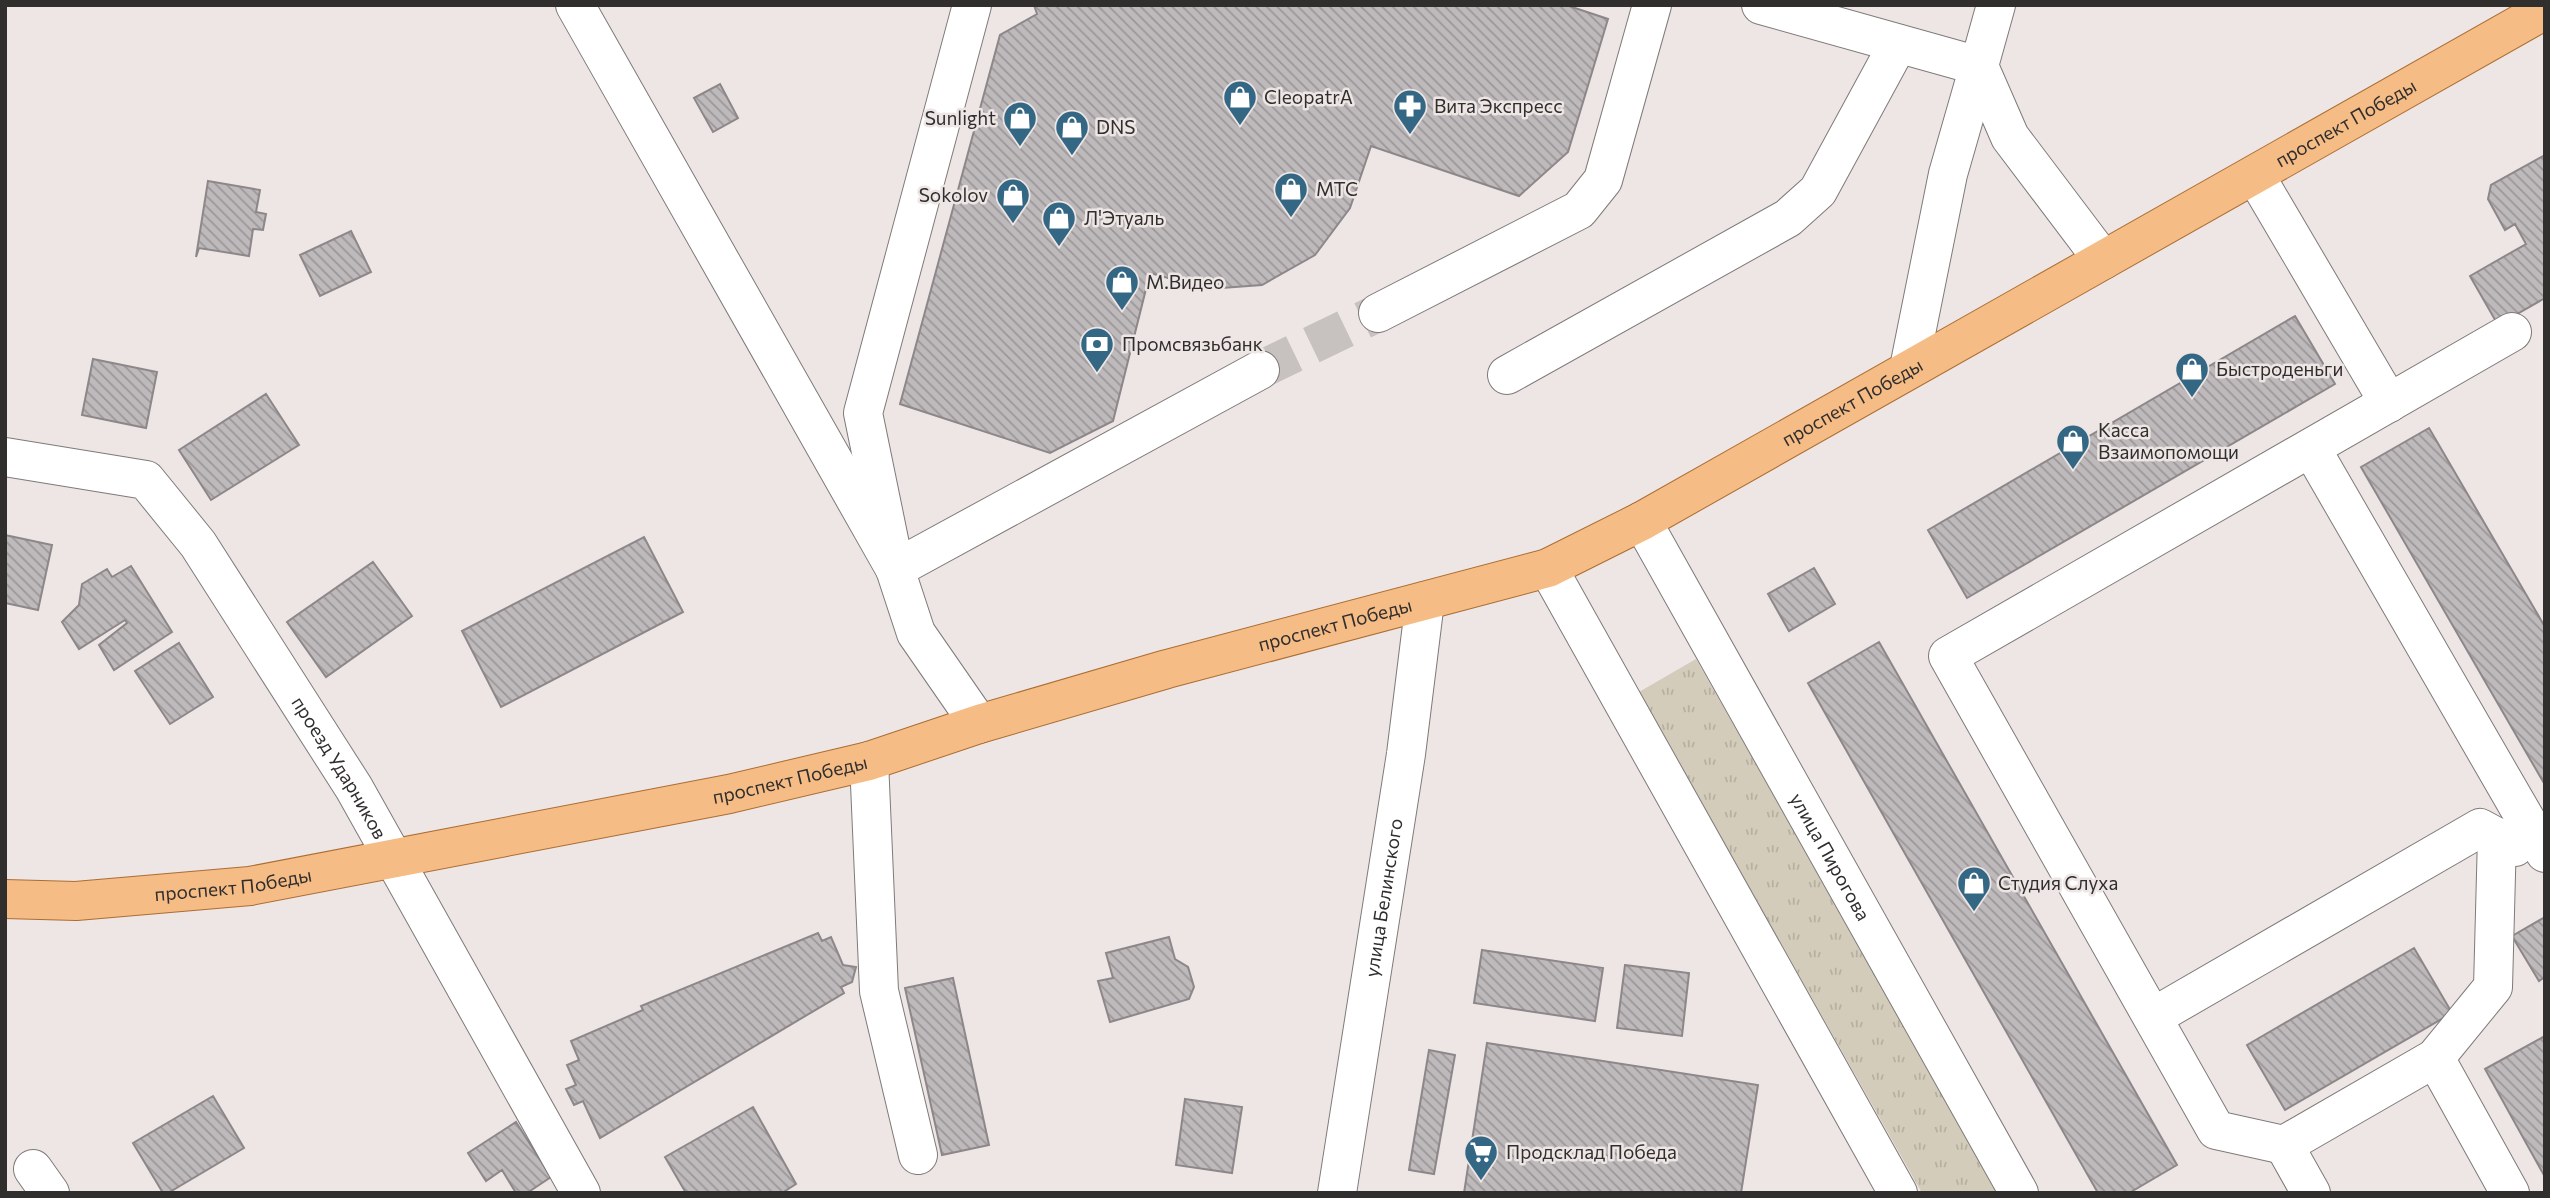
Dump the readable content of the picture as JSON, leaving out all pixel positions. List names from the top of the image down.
{
  "streets": {
    "main road": ["проспект Победы"],
    "street": ["проезд Ударников", "улица Пирогова", "улица Белинского"]
  },
  "crossings": [
    ["проспект Победы", "проезд Ударников"],
    ["проспект Победы", "улица Пирогова"],
    ["проспект Победы", "улица Белинского"]
  ],
  "places": {
    "shop": [
      "CleopatrA",
      "Sunlight",
      "DNS",
      "МТС",
      "Sokolov",
      "Л'Этуаль",
      "М.Видео",
      "Быстроденьги",
      "Касса Взаимопомощи",
      "Студия Слуха"
    ],
    "pharmacy": ["Вита Экспресс"],
    "bank": ["Промсвязьбанк"],
    "supermarket": ["Продсклад Победа"]
  }
}
